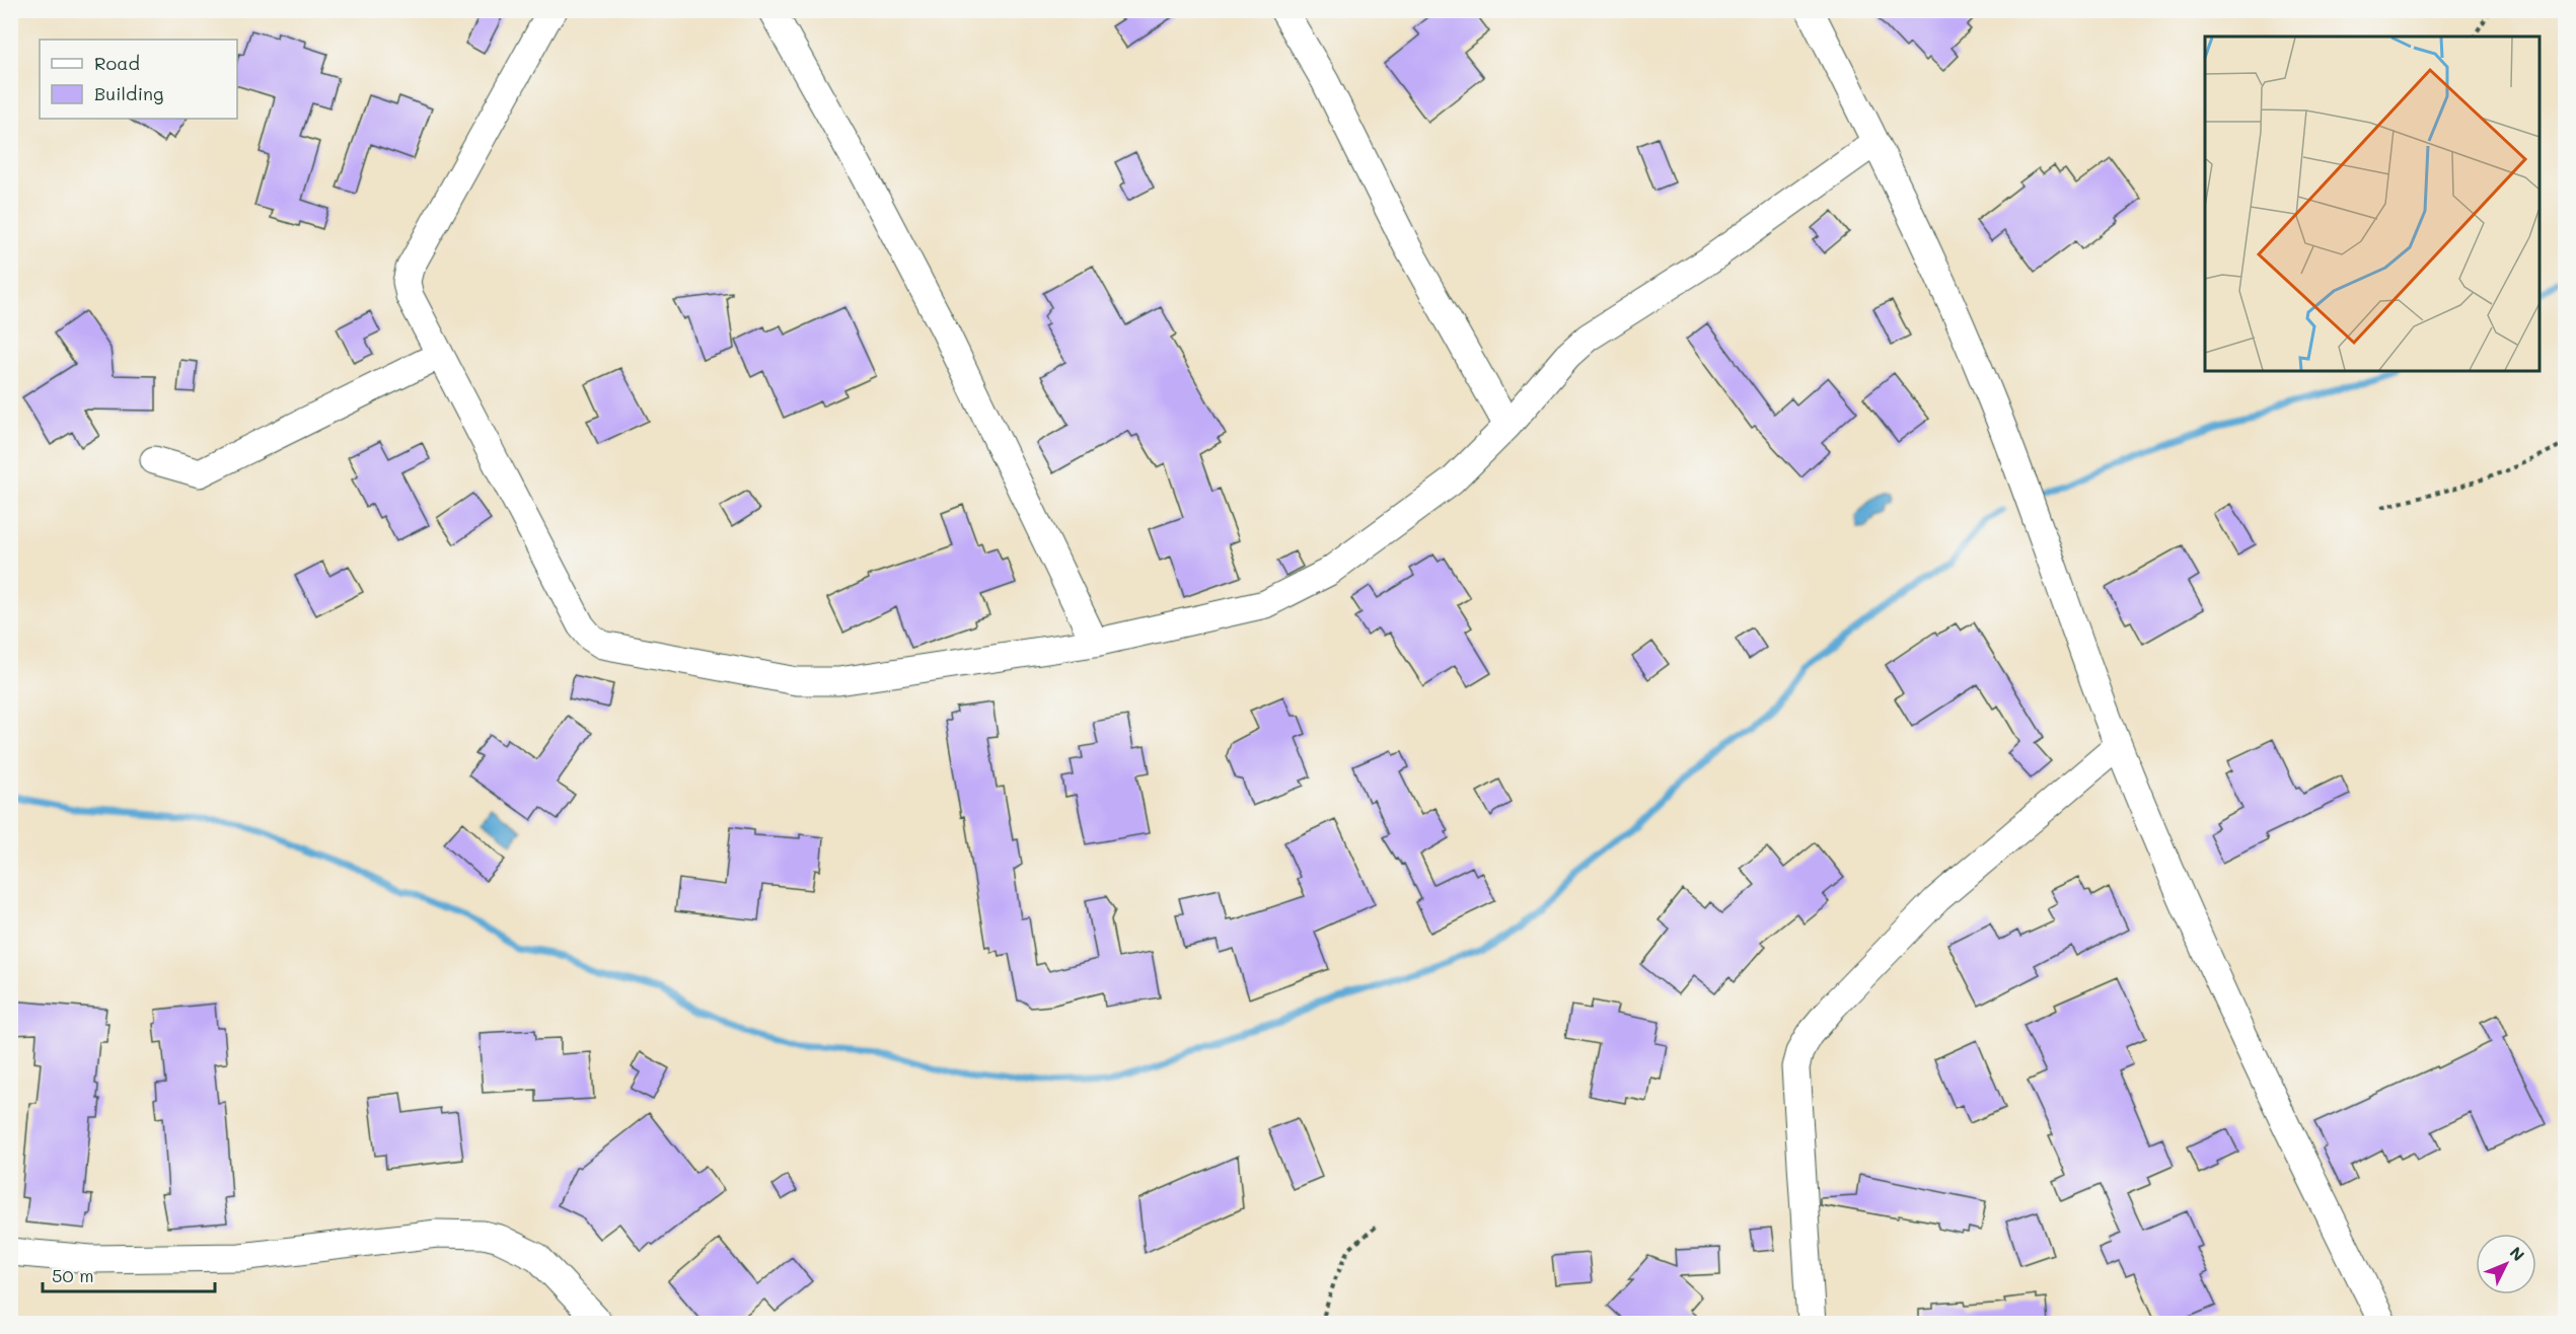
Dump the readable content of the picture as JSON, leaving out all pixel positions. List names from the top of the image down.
{
  "legend": ["Road", "Building"],
  "scale_bar": "50 m",
  "north": "top right"
}
